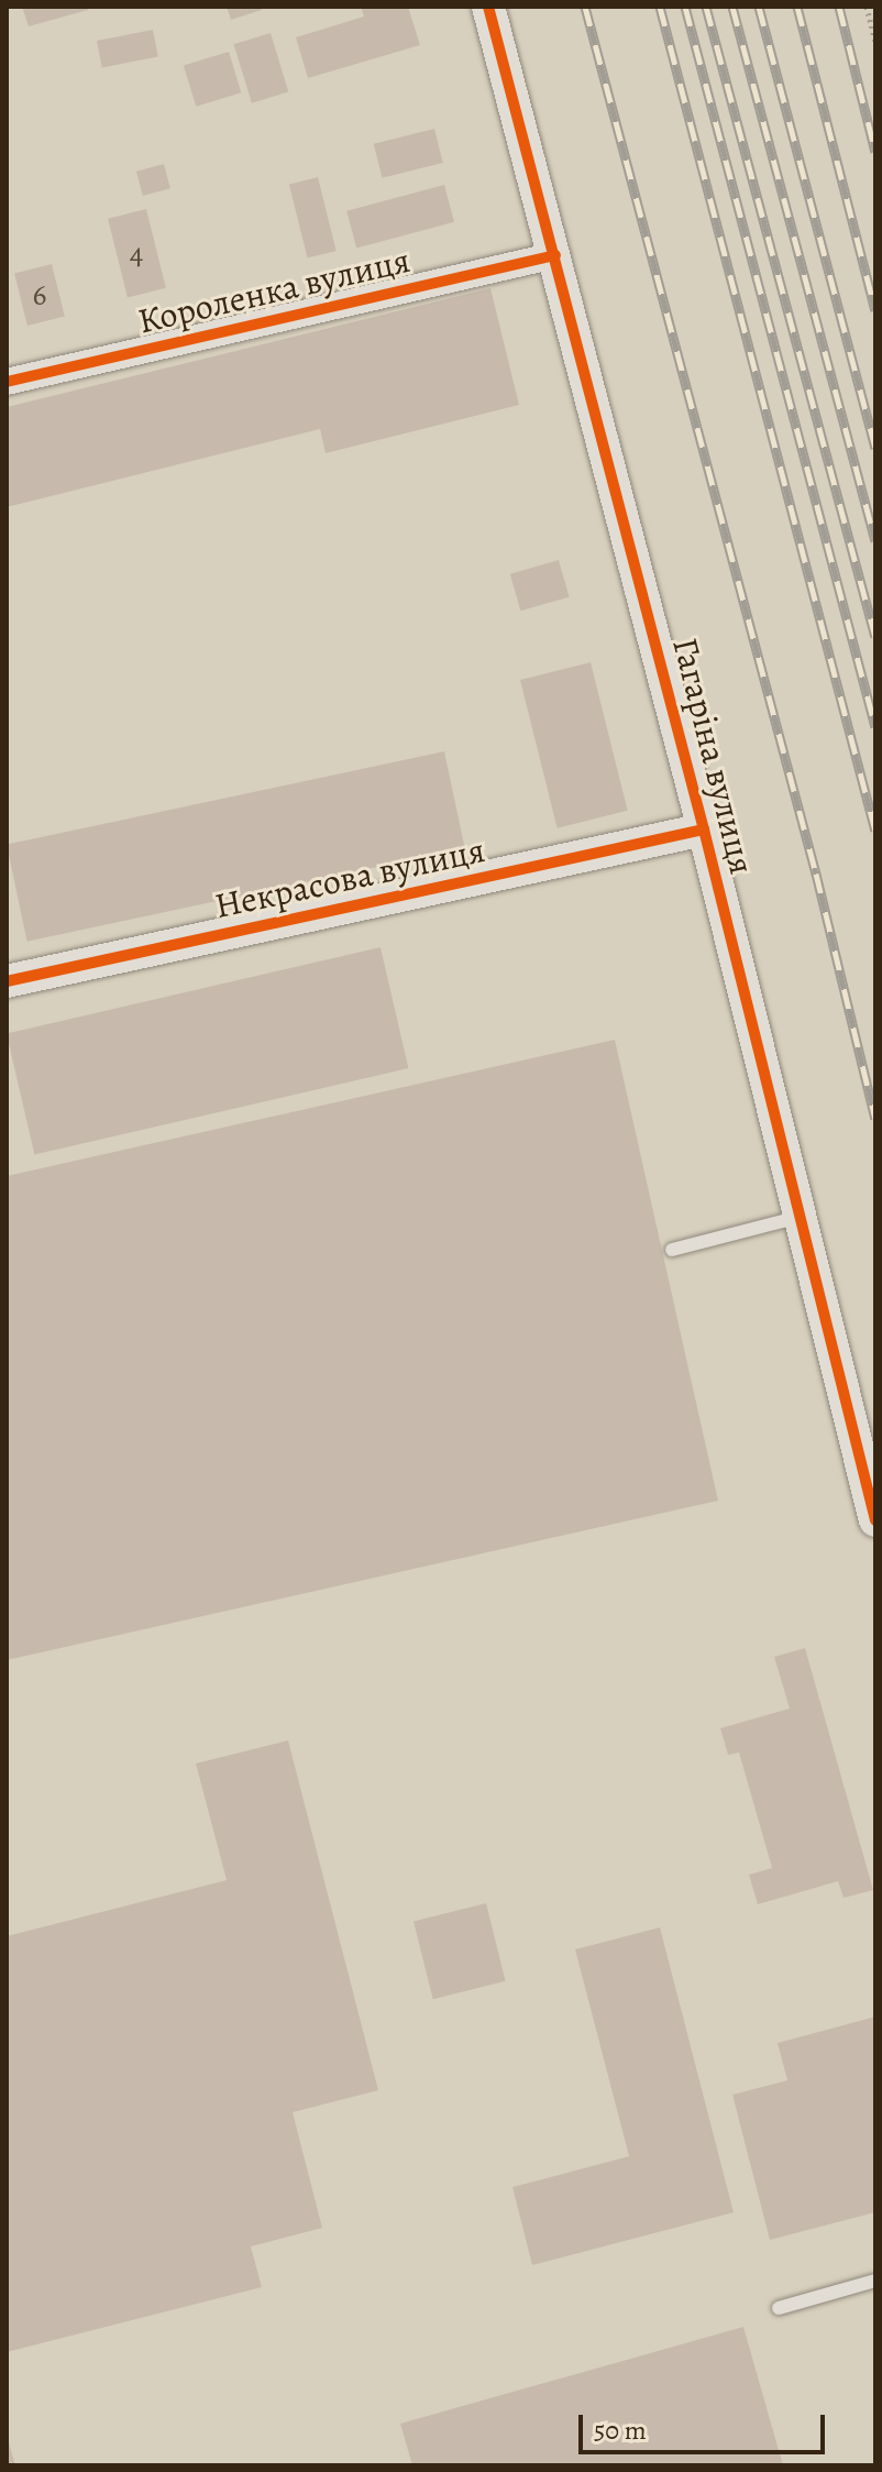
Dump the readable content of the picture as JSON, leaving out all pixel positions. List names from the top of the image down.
{
  "streets": {
    "street": ["Короленка вулиця", "Гагаріна вулиця", "Некрасова вулиця"]
  },
  "crossings": [
    ["Короленка вулиця", "Гагаріна вулиця"],
    ["Гагаріна вулиця", "Некрасова вулиця"]
  ],
  "house_numbers": ["4", "6"],
  "scale_bar": "50 m"
}
